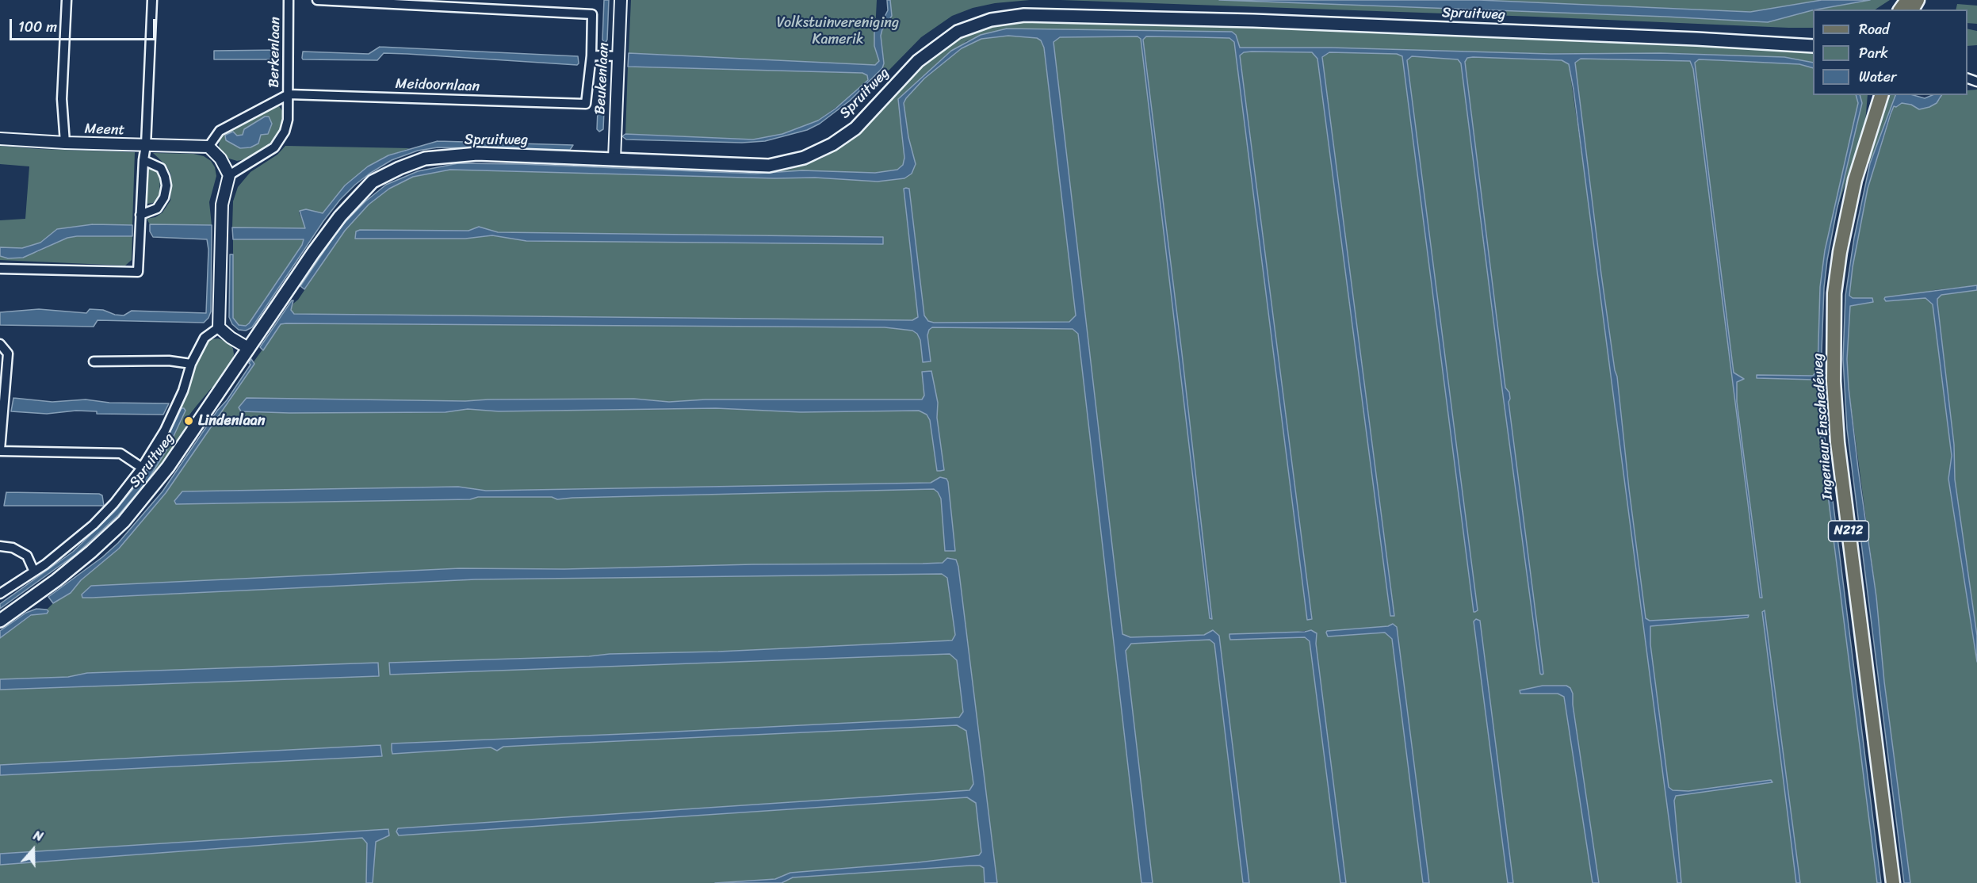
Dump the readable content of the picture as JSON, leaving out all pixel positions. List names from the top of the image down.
{
  "streets": {
    "main road": ["Spruitweg", "Ingenieur Enschedéweg", "N212"],
    "street": [
      "Berkenlaan",
      "Beukenlaan",
      "Meidoornlaan",
      "Meent"
    ]
  },
  "crossings": [
    ["Spruitweg", "Beukenlaan"],
    ["Berkenlaan", "Meidoornlaan"],
    ["Berkenlaan", "Meent"]
  ],
  "parks": ["Volkstuinvereniging Kamerik"],
  "places": ["Lindenlaan"],
  "legend": ["Road", "Park", "Water"],
  "scale_bar": "100 m",
  "north": "top"
}
